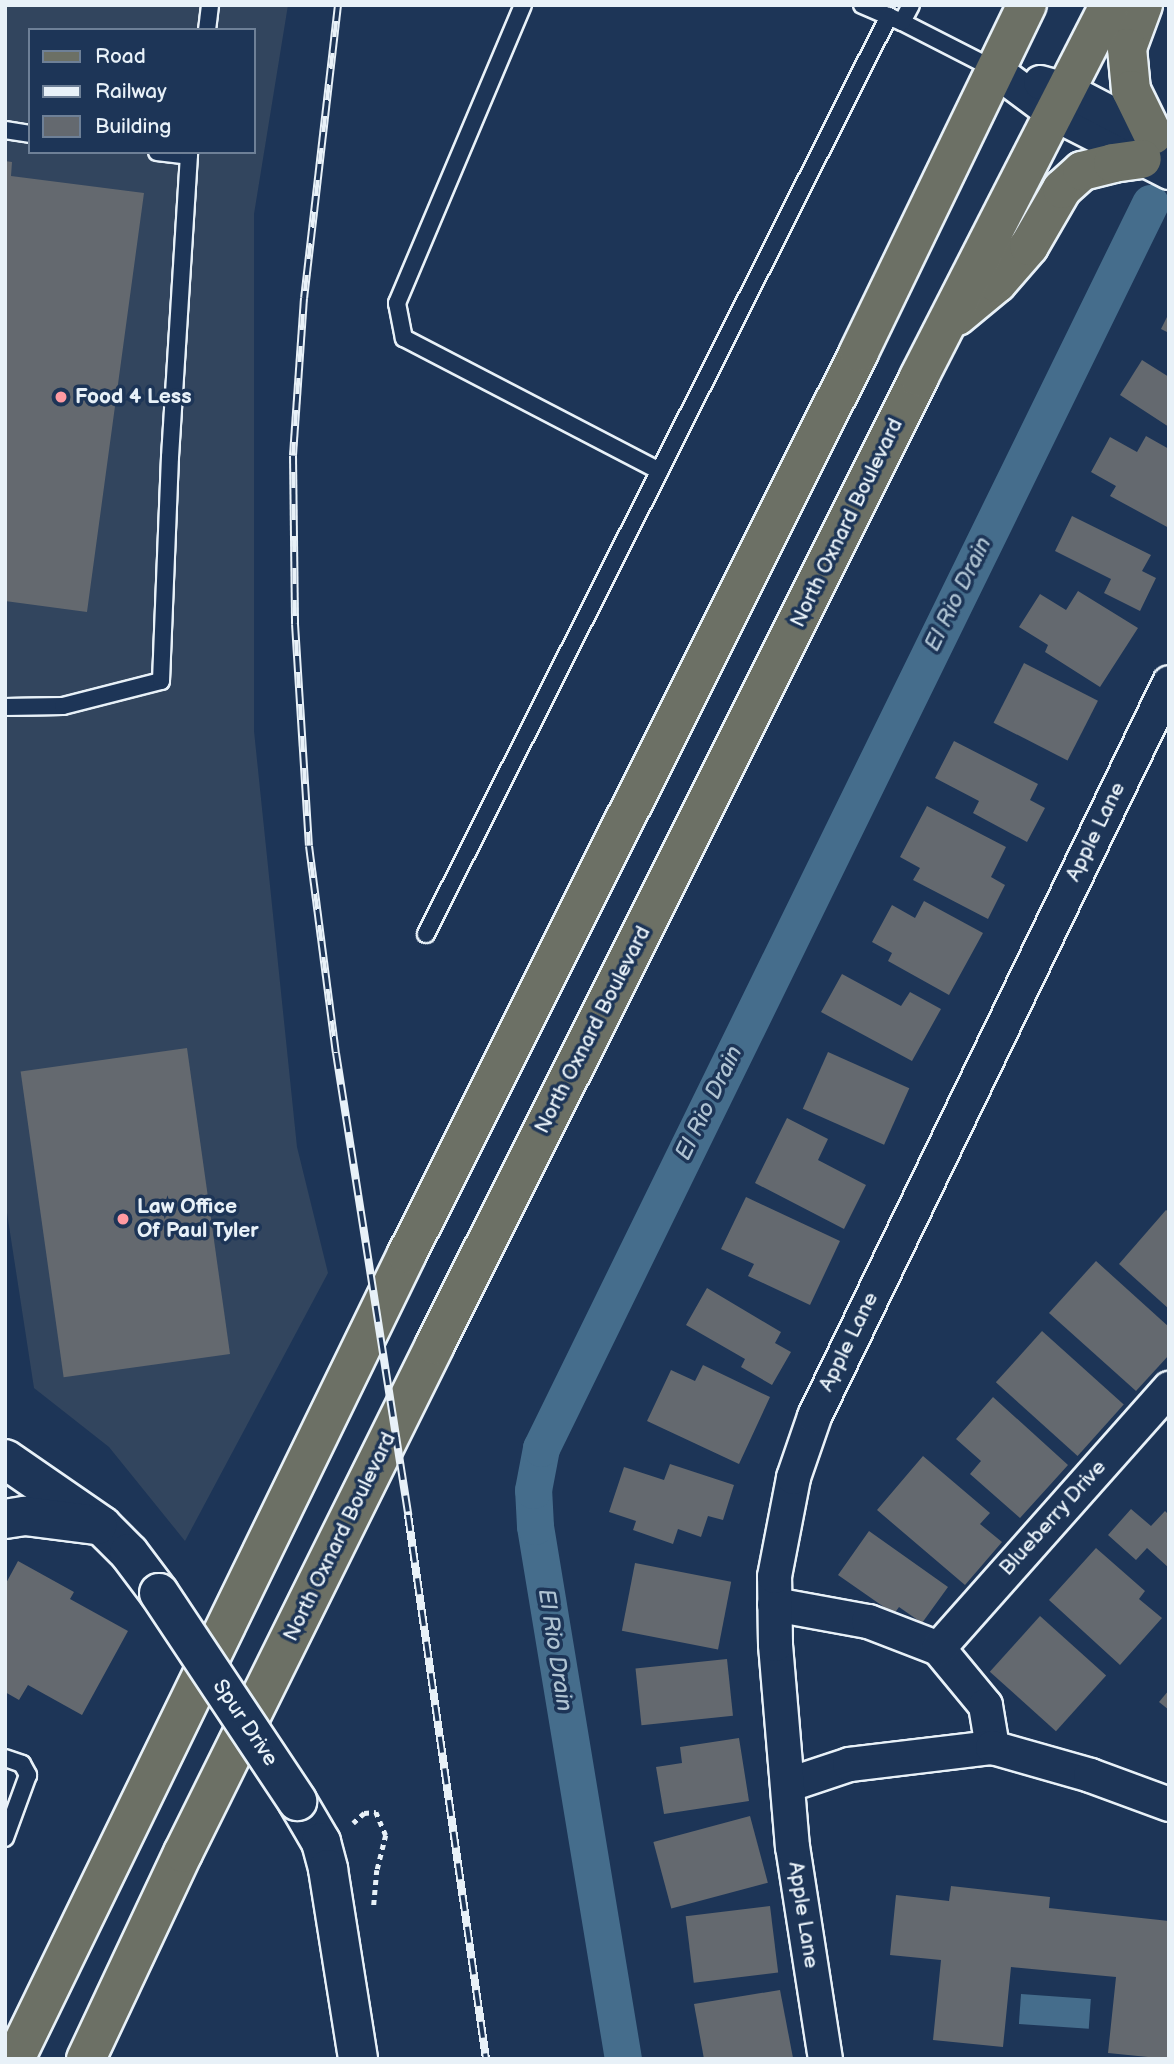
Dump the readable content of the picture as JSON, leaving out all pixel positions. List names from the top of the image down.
{
  "streets": {
    "main road": ["North Oxnard Boulevard"],
    "street": ["Apple Lane", "Blueberry Drive", "Spur Drive"]
  },
  "water": ["El Rio Drain"],
  "places": ["Food 4 Less", "Law Office Of Paul Tyler"],
  "legend": ["Road", "Railway", "Building"]
}
